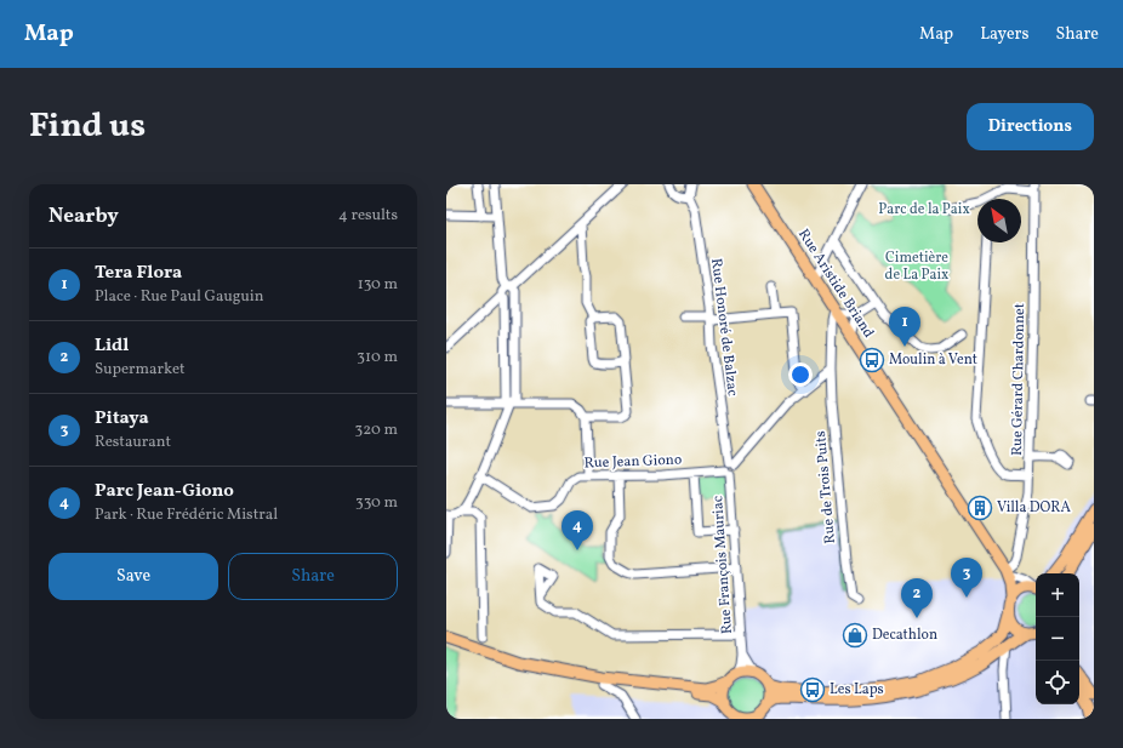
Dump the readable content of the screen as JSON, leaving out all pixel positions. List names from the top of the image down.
{
  "streets": {
    "main road": ["Rue Aristide Briand"],
    "street": [
      "Rue Honoré de Balzac",
      "Rue Gérard Chardonnet",
      "Rue Jean Giono",
      "Rue de Trois Puits",
      "Rue François Mauriac"
    ]
  },
  "crossings": [
    ["Rue Aristide Briand", "Rue Gérard Chardonnet"],
    ["Rue Jean Giono", "Rue François Mauriac"]
  ],
  "parks": ["Parc de la Paix", "Cimetière de La Paix"],
  "places": {
    "bus stop": ["Moulin à Vent", "Les Laps"],
    "building": ["Villa DORA"],
    "shop": ["Decathlon"]
  },
  "north": "top left",
  "page": {
    "header": "Map",
    "nav": ["Map", "Layers", "Share"],
    "title": "Find us",
    "buttons": [
      "Directions",
      ["Save", "Share"]
    ],
    "heading": ["Nearby", "4 results"],
    "list": [
      {
        "mark": "1",
        "name": "Tera Flora",
        "note": "Place · Rue Paul Gauguin",
        "value": "130 m"
      },
      {
        "mark": "2",
        "name": "Lidl",
        "note": "Supermarket",
        "value": "310 m"
      },
      {
        "mark": "3",
        "name": "Pitaya",
        "note": "Restaurant",
        "value": "320 m"
      },
      {
        "mark": "4",
        "name": "Parc Jean-Giono",
        "note": "Park · Rue Frédéric Mistral",
        "value": "330 m"
      }
    ],
    "pins": [
      "1",
      "4",
      "3",
      "2"
    ],
    "map_buttons": ["+", "−"]
  }
}
